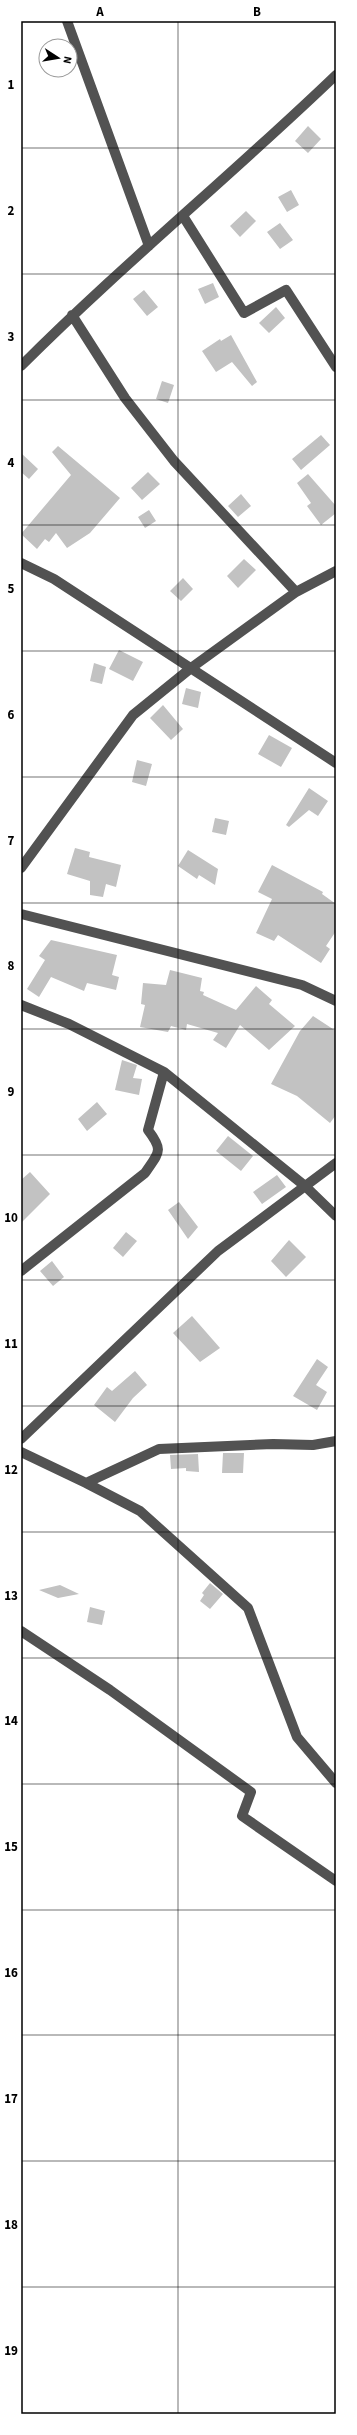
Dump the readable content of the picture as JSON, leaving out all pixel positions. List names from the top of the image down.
{
  "north": "right",
  "grid": {
    "columns": ["A", "B"],
    "rows": [
      "1",
      "2",
      "3",
      "4",
      "5",
      "6",
      "7",
      "8",
      "9",
      "10",
      "11",
      "12",
      "13",
      "14",
      "15",
      "16",
      "17",
      "18",
      "19"
    ]
  }
}
